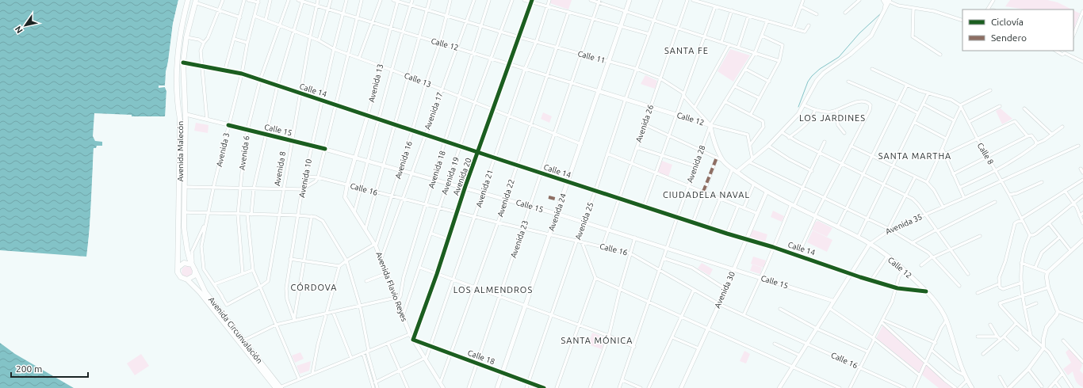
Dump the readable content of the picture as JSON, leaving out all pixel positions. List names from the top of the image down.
{
  "streets": {
    "main road": [
      "Calle 12",
      "Avenida Malecón",
      "Avenida 24",
      "Avenida Circunvalación"
    ],
    "street": [
      "Calle 11",
      "Calle 13",
      "Avenida 13",
      "Calle 14",
      "Avenida 17",
      "Avenida 26",
      "Calle 15",
      "Avenida 3",
      "Avenida 6",
      "Calle 8",
      "Avenida 16",
      "Avenida 28",
      "Avenida 8",
      "Avenida 18",
      "Avenida 19",
      "Avenida 20",
      "Avenida 10",
      "Avenida 21",
      "Calle 16",
      "Avenida 22",
      "Avenida 25",
      "Avenida 35",
      "Avenida 23",
      "Avenida Flavio Reyes",
      "Avenida 30",
      "Calle 18"
    ]
  },
  "crossings": [
    ["Calle 12", "Calle 11"],
    ["Calle 12", "Avenida 13"],
    ["Calle 12", "Calle 14"],
    ["Calle 12", "Avenida 17"],
    ["Calle 12", "Avenida 26"],
    ["Calle 12", "Avenida 16"],
    ["Calle 12", "Avenida 28"],
    ["Calle 12", "Avenida 8"],
    ["Calle 12", "Avenida 18"],
    ["Calle 12", "Avenida 19"],
    ["Calle 12", "Avenida 20"],
    ["Calle 12", "Avenida 10"],
    ["Calle 12", "Avenida 21"],
    ["Calle 12", "Avenida 22"],
    ["Calle 12", "Avenida 24"],
    ["Calle 12", "Avenida 25"],
    ["Calle 12", "Avenida 35"],
    ["Calle 12", "Avenida 23"],
    ["Calle 12", "Avenida 30"],
    ["Calle 11", "Avenida 13"],
    ["Calle 11", "Avenida 17"],
    ["Calle 11", "Avenida 26"],
    ["Calle 11", "Avenida 16"],
    ["Calle 11", "Avenida 28"],
    ["Calle 11", "Avenida 18"],
    ["Calle 11", "Avenida 19"],
    ["Calle 11", "Avenida 20"],
    ["Calle 11", "Avenida 21"],
    ["Calle 11", "Avenida 22"],
    ["Calle 11", "Avenida 24"],
    ["Calle 11", "Avenida 25"],
    ["Calle 11", "Avenida 23"],
    ["Calle 13", "Avenida 13"],
    ["Calle 13", "Avenida 17"],
    ["Calle 13", "Avenida 3"],
    ["Calle 13", "Avenida 6"],
    ["Calle 13", "Avenida 16"],
    ["Calle 13", "Avenida 8"],
    ["Calle 13", "Avenida 18"],
    ["Calle 13", "Avenida 19"],
    ["Calle 13", "Avenida 20"],
    ["Calle 13", "Avenida 10"],
    ["Calle 13", "Avenida 21"],
    ["Calle 13", "Avenida 22"],
    ["Calle 13", "Avenida 24"],
    ["Calle 13", "Avenida 23"],
    ["Avenida 13", "Calle 14"],
    ["Avenida 13", "Calle 15"],
    ["Avenida 13", "Calle 16"],
    ["Avenida 13", "Avenida Flavio Reyes"],
    ["Calle 14", "Avenida 17"],
    ["Calle 14", "Avenida 26"],
    ["Calle 14", "Avenida 3"],
    ["Calle 14", "Avenida Malecón"],
    ["Calle 14", "Avenida 6"],
    ["Calle 14", "Avenida 16"],
    ["Calle 14", "Avenida 28"],
    ["Calle 14", "Avenida 8"],
    ["Calle 14", "Avenida 18"],
    ["Calle 14", "Avenida 19"],
    ["Calle 14", "Avenida 20"],
    ["Calle 14", "Avenida 10"],
    ["Calle 14", "Avenida 21"],
    ["Calle 14", "Avenida 22"],
    ["Calle 14", "Avenida 24"],
    ["Calle 14", "Avenida 25"],
    ["Calle 14", "Avenida 35"],
    ["Calle 14", "Avenida 23"],
    ["Calle 14", "Avenida 30"],
    ["Avenida 17", "Calle 15"],
    ["Avenida 17", "Calle 16"],
    ["Avenida 17", "Avenida Flavio Reyes"],
    ["Avenida 26", "Calle 15"],
    ["Avenida 26", "Calle 16"],
    ["Calle 15", "Avenida 3"],
    ["Calle 15", "Avenida Malecón"],
    ["Calle 15", "Avenida 6"],
    ["Calle 15", "Avenida 16"],
    ["Calle 15", "Avenida 28"],
    ["Calle 15", "Avenida 8"],
    ["Calle 15", "Avenida 18"],
    ["Calle 15", "Avenida 19"],
    ["Calle 15", "Avenida 20"],
    ["Calle 15", "Avenida 10"],
    ["Calle 15", "Avenida 21"],
    ["Calle 15", "Avenida 22"],
    ["Calle 15", "Avenida 24"],
    ["Calle 15", "Avenida 25"],
    ["Calle 15", "Avenida 35"],
    ["Calle 15", "Avenida 23"],
    ["Calle 15", "Avenida 30"],
    ["Avenida 3", "Avenida 8"],
    ["Avenida Malecón", "Avenida Circunvalación"],
    ["Calle 8", "Avenida 35"],
    ["Avenida 16", "Calle 16"],
    ["Avenida 16", "Avenida Flavio Reyes"],
    ["Avenida 28", "Calle 16"],
    ["Avenida 18", "Calle 16"],
    ["Avenida 18", "Avenida Flavio Reyes"],
    ["Avenida 19", "Calle 16"],
    ["Avenida 19", "Avenida Flavio Reyes"],
    ["Avenida 20", "Calle 16"],
    ["Avenida 20", "Avenida Flavio Reyes"],
    ["Avenida 20", "Calle 18"],
    ["Avenida 10", "Calle 16"],
    ["Avenida 21", "Calle 16"],
    ["Avenida 21", "Avenida Flavio Reyes"],
    ["Avenida 21", "Calle 18"],
    ["Calle 16", "Avenida 22"],
    ["Calle 16", "Avenida 24"],
    ["Calle 16", "Avenida 25"],
    ["Calle 16", "Avenida 35"],
    ["Calle 16", "Avenida 23"],
    ["Calle 16", "Avenida Flavio Reyes"],
    ["Calle 16", "Avenida 30"],
    ["Avenida 22", "Avenida Flavio Reyes"],
    ["Avenida 22", "Calle 18"],
    ["Avenida 24", "Calle 18"],
    ["Avenida 25", "Calle 18"],
    ["Avenida 23", "Calle 18"],
    ["Avenida Flavio Reyes", "Calle 18"]
  ],
  "districts": [
    "SANTA FE",
    "LOS JARDINES",
    "SANTA MARTHA",
    "CIUDADELA NAVAL",
    "CÓRDOVA",
    "LOS ALMENDROS",
    "SANTA MÓNICA"
  ],
  "legend": ["Ciclovía", "Sendero"],
  "scale_bar": "200 m",
  "north": "bottom left"
}
